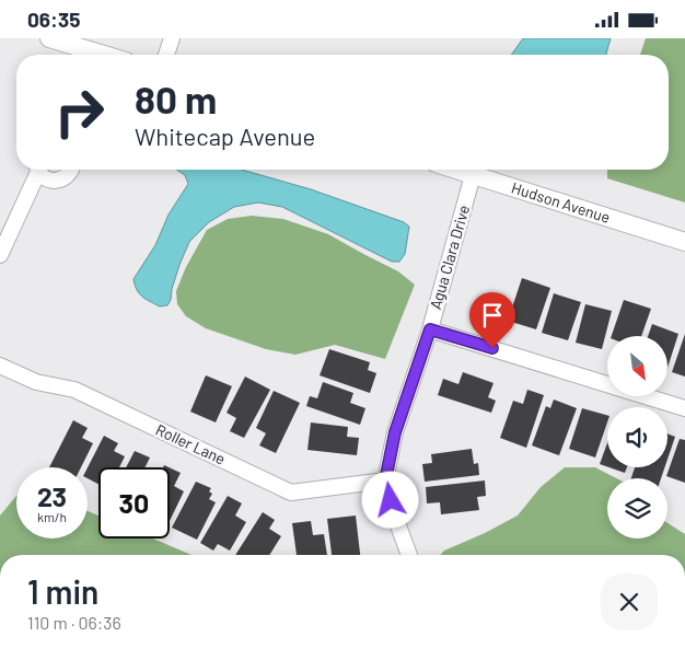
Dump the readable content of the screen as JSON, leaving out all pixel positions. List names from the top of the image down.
{
  "streets": {
    "street": ["Hudson Avenue", "Agua Clara Drive", "Roller Lane"]
  },
  "crossings": [
    ["Hudson Avenue", "Agua Clara Drive"],
    ["Agua Clara Drive", "Roller Lane"]
  ],
  "north": "bottom right",
  "page": {
    "status": "06:35",
    "turn": ["80 m", "Whitecap Avenue"],
    "speed": "23 km/h",
    "limit": "30",
    "heading": ["1 min", "110 m · 06:36"]
  }
}
